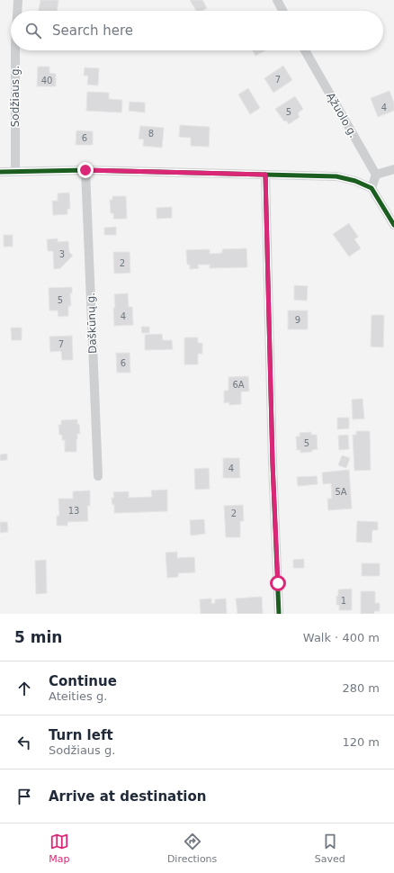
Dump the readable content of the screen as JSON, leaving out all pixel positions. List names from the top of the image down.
{
  "streets": {
    "street": ["Sodžiaus g.", "Ąžuolo g.", "Daškūnų g."]
  },
  "house_numbers": [
    "7",
    "40",
    "4",
    "5",
    "8",
    "6",
    "3",
    "2",
    "5",
    "4",
    "9",
    "7",
    "6",
    "6A",
    "5",
    "4",
    "5A",
    "13",
    "2",
    "1"
  ],
  "page": {
    "search": "Search here",
    "heading": ["5 min", "Walk · 400 m"],
    "list": [
      ["Continue", "Ateities g.", "280 m"],
      ["Turn left", "Sodžiaus g.", "120 m"],
      "Arrive at destination"
    ],
    "nav": ["Map", "Directions", "Saved"]
  }
}
